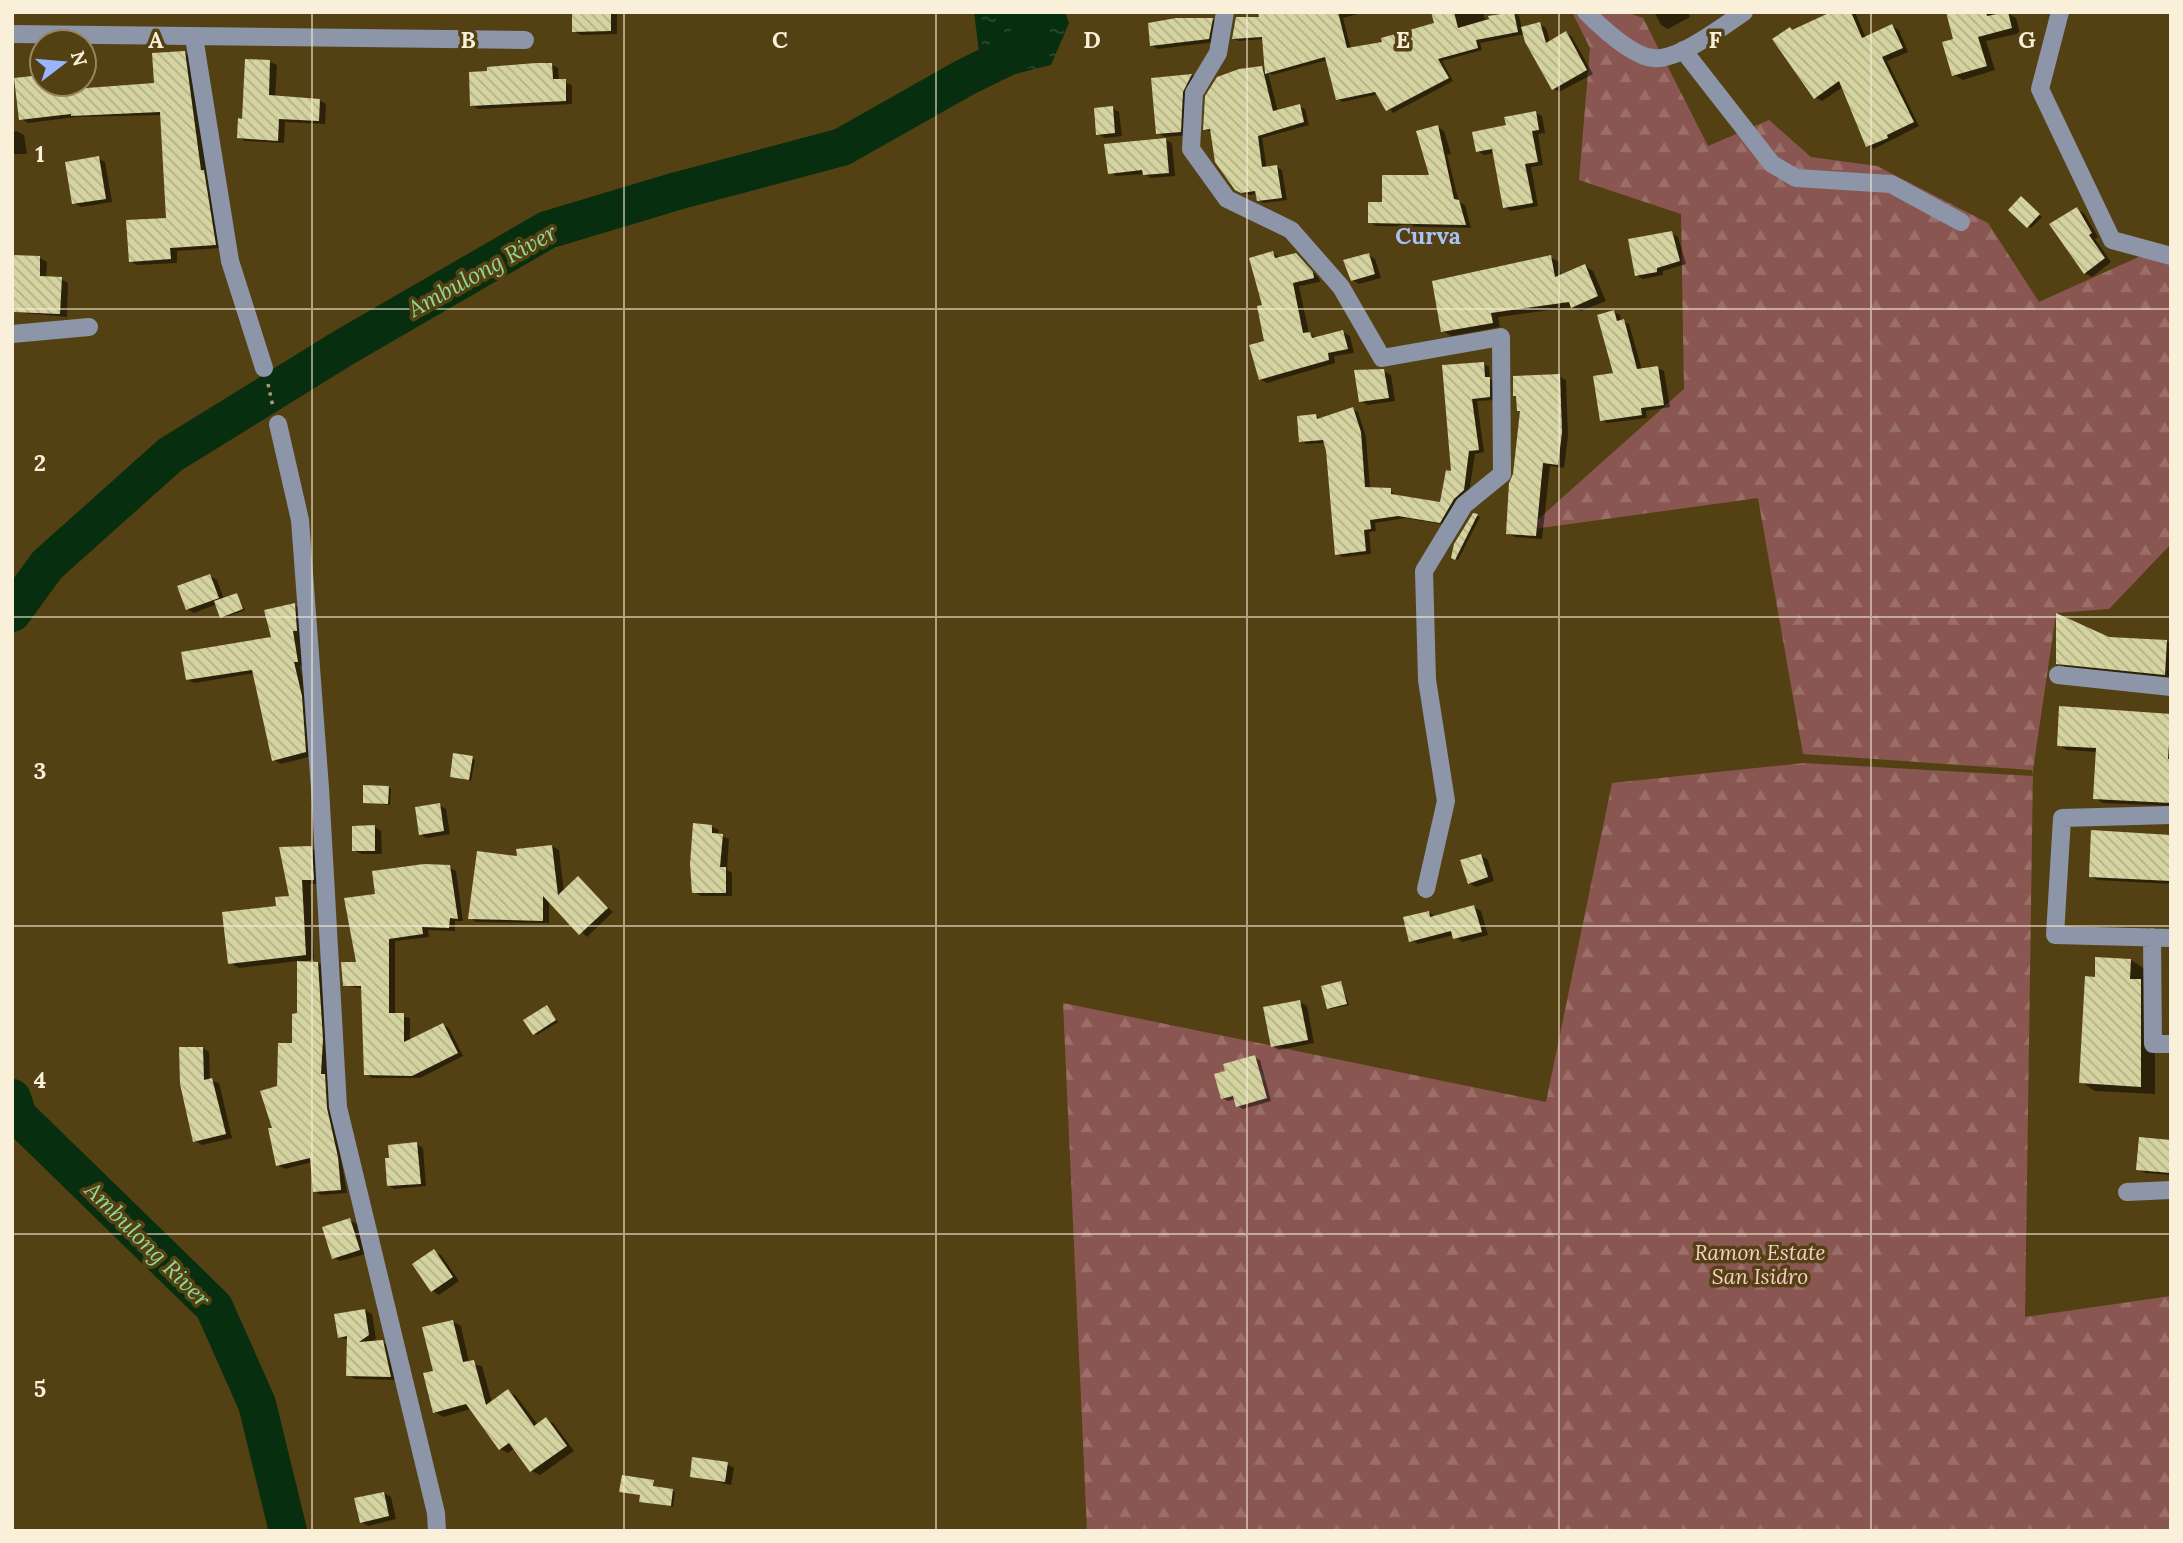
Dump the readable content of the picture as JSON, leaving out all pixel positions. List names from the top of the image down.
{
  "districts": ["Curva"],
  "water": ["Ambulong River"],
  "parks": ["Ramon Estate San Isidro"],
  "north": "right",
  "grid": {
    "columns": [
      "A",
      "B",
      "C",
      "D",
      "E",
      "F",
      "G"
    ],
    "rows": [
      "1",
      "2",
      "3",
      "4",
      "5"
    ]
  }
}
